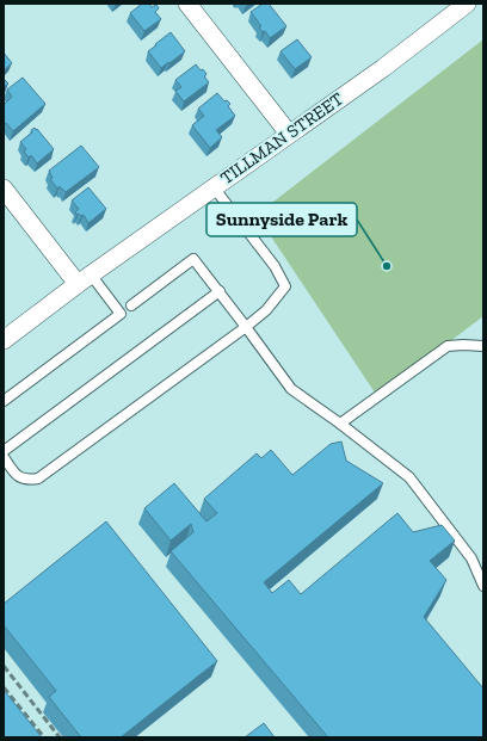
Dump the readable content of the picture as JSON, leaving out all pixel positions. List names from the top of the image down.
{
  "streets": {
    "street": ["TILLMAN STREET"]
  },
  "places": ["Sunnyside Park"]
}
